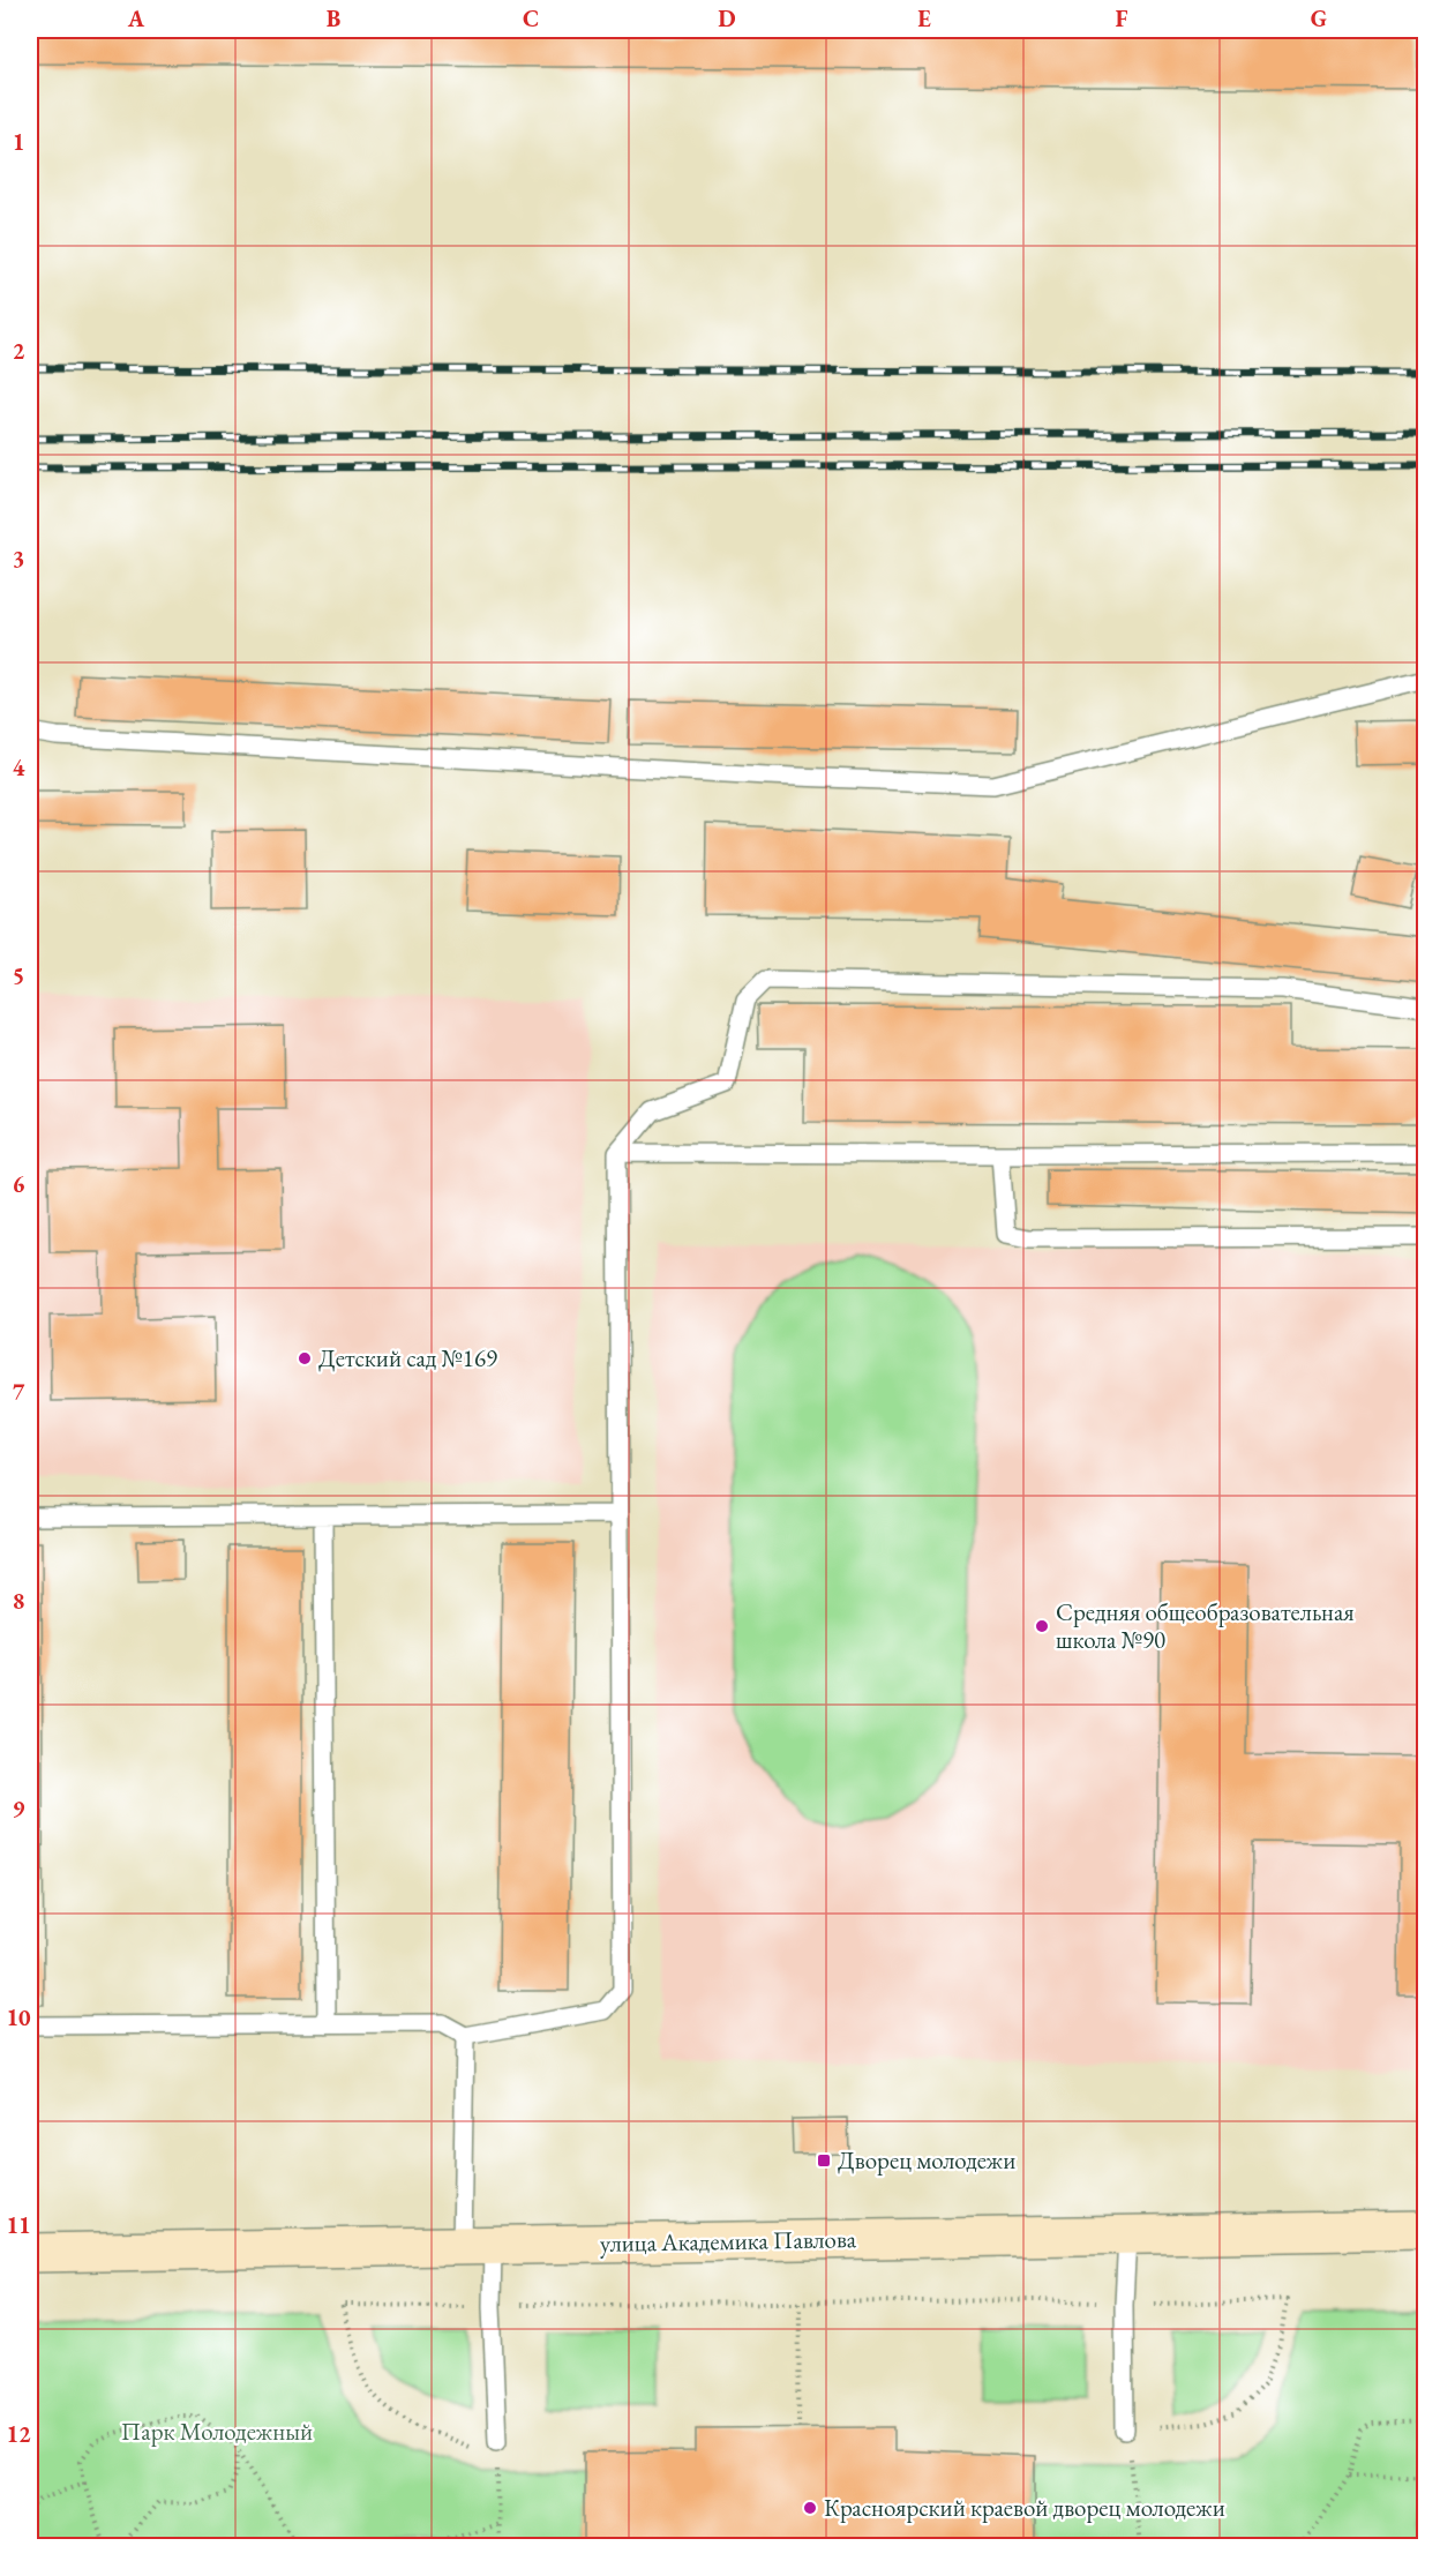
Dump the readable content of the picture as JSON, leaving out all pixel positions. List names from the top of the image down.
{
  "streets": {
    "main road": ["улица Академика Павлова"]
  },
  "parks": ["Парк Молодежный"],
  "places": {
    "other": ["Детский сад №169", "Средняя общеобразовательная школа №90", "Красноярский краевой дворец молодежи"],
    "transit": ["Дворец молодежи"]
  },
  "grid": {
    "columns": [
      "A",
      "B",
      "C",
      "D",
      "E",
      "F",
      "G"
    ],
    "rows": [
      "1",
      "2",
      "3",
      "4",
      "5",
      "6",
      "7",
      "8",
      "9",
      "10",
      "11",
      "12"
    ]
  }
}
